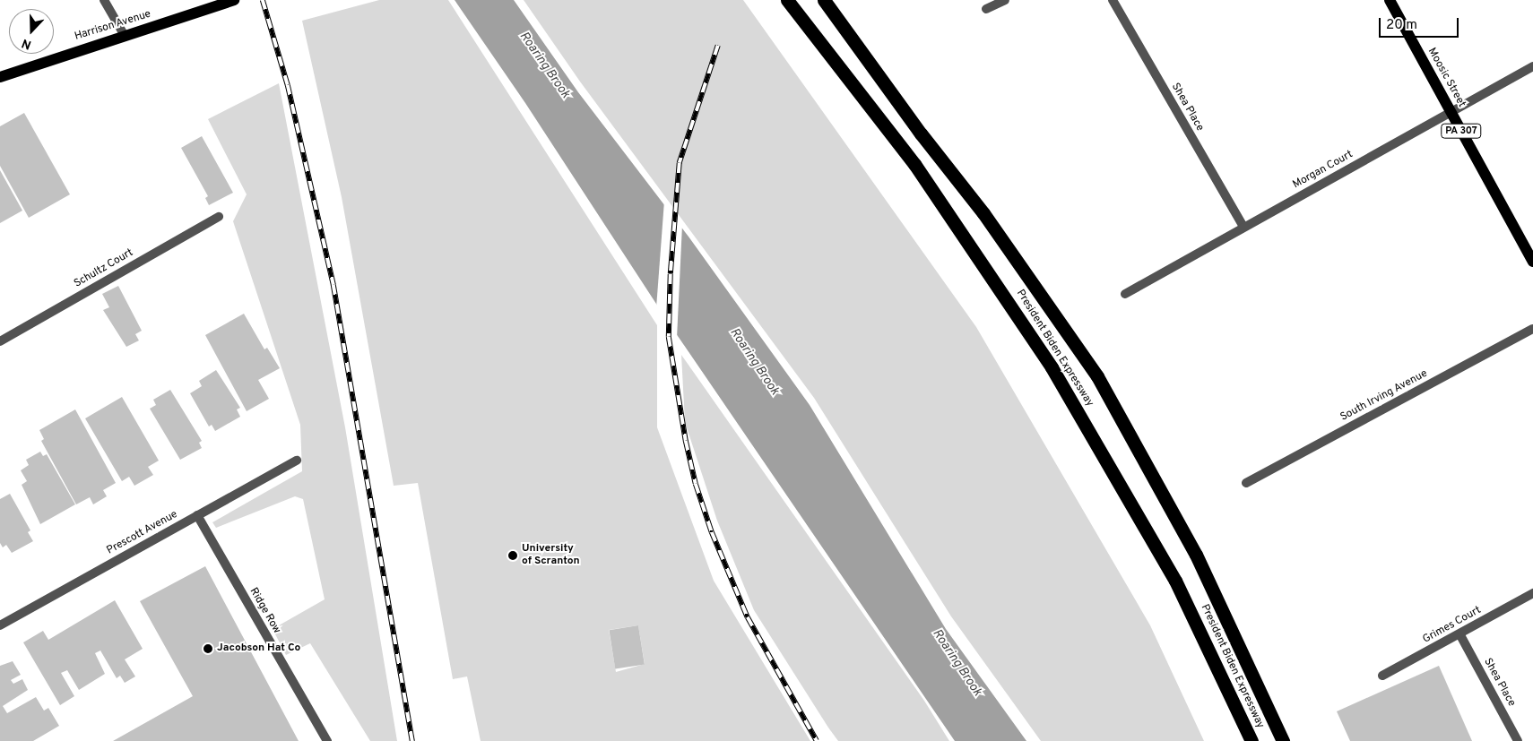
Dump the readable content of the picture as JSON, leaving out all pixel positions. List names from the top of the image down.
{
  "streets": {
    "highway": ["President Biden Expressway"],
    "main road": ["Harrison Avenue", "Moosic Street", "PA 307"],
    "street": [
      "Shea Place",
      "Morgan Court",
      "Schultz Court",
      "South Irving Avenue",
      "Prescott Avenue",
      "Ridge Row",
      "Grimes Court"
    ]
  },
  "crossings": [
    ["Moosic Street", "Morgan Court"],
    ["Shea Place", "Morgan Court"],
    ["Shea Place", "Grimes Court"],
    ["Prescott Avenue", "Ridge Row"]
  ],
  "water": ["Roaring Brook"],
  "places": ["University of Scranton", "Jacobson Hat Co"],
  "scale_bar": "20 m",
  "north": "bottom"
}
